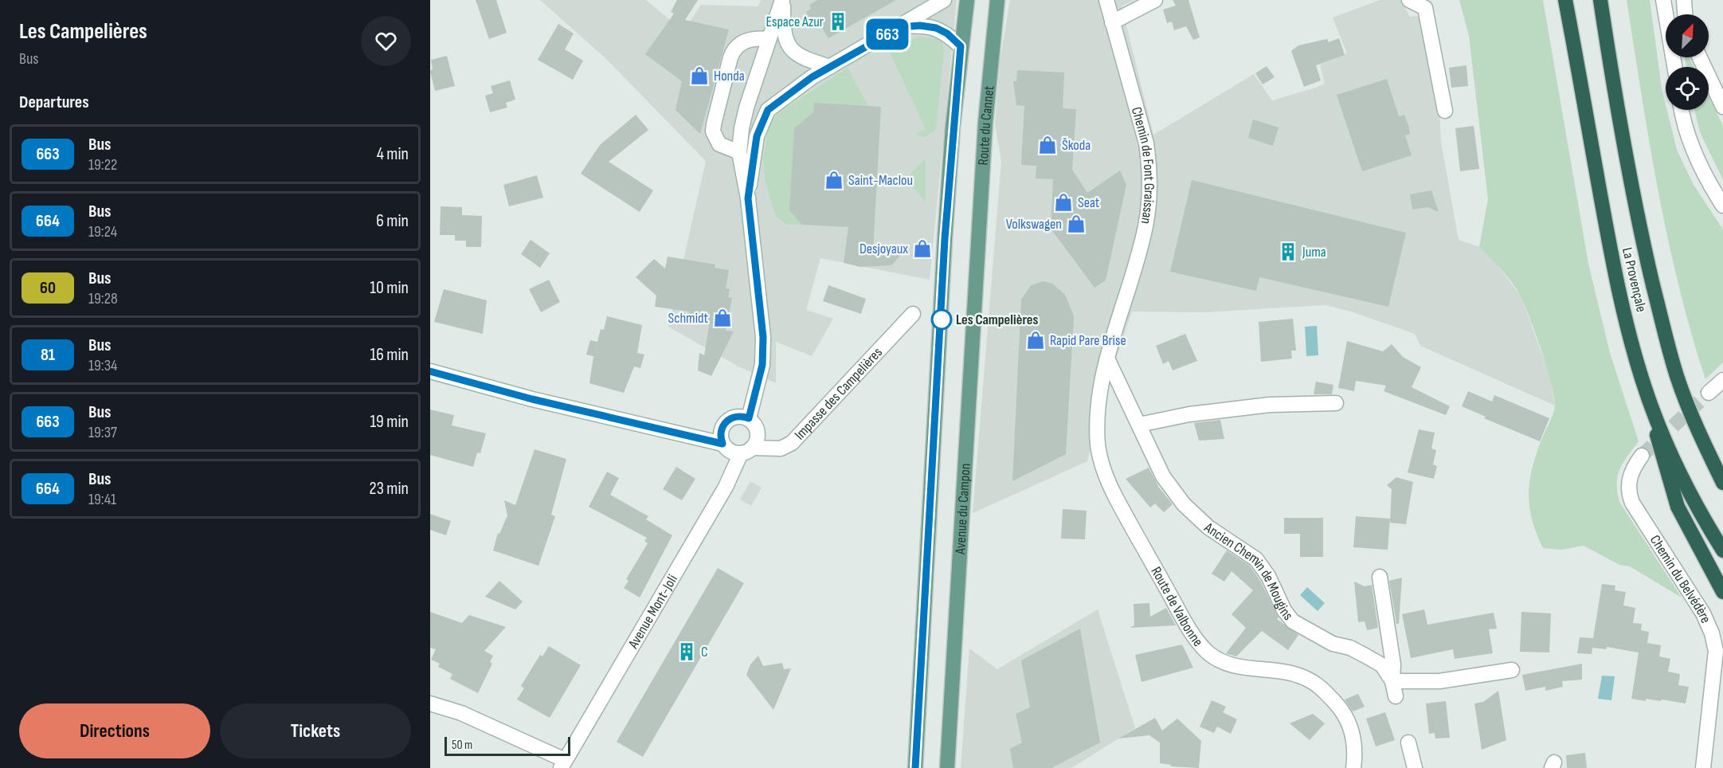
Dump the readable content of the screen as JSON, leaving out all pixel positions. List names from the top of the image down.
{
  "streets": {
    "highway": ["La Provençale"],
    "main road": ["Route du Cannet", "Avenue du Campon"],
    "street": [
      "Chemin de Font Graissan",
      "Impasse des Campelières",
      "Ancien Chemin de Mougins",
      "Chemin du Belvédère",
      "Route de Valbonne",
      "Avenue Mont-Joli"
    ]
  },
  "crossings": [
    ["Route du Cannet", "Avenue du Campon"],
    ["Chemin de Font Graissan", "Ancien Chemin de Mougins"],
    ["Chemin de Font Graissan", "Route de Valbonne"],
    ["Impasse des Campelières", "Avenue Mont-Joli"],
    ["Ancien Chemin de Mougins", "Route de Valbonne"]
  ],
  "places": {
    "building": ["Espace Azur", "Juma", "C"],
    "shop": [
      "Honda",
      "Škoda",
      "Saint-Maclou",
      "Seat",
      "Volkswagen",
      "Desjoyaux",
      "Schmidt",
      "Rapid Pare Brise"
    ],
    "other": ["Les Campelières"]
  },
  "lines": ["bus line 663"],
  "scale_bar": "50 m",
  "north": "top right",
  "page": {
    "heading": [
      ["Les Campelières", "Bus"],
      "Departures"
    ],
    "on_map": "663",
    "list": [
      {
        "mark": "663",
        "name": "Bus",
        "note": "19:22",
        "value": "4 min"
      },
      {
        "mark": "664",
        "name": "Bus",
        "note": "19:24",
        "value": "6 min"
      },
      {
        "mark": "60",
        "name": "Bus",
        "note": "19:28",
        "value": "10 min"
      },
      {
        "mark": "81",
        "name": "Bus",
        "note": "19:34",
        "value": "16 min"
      },
      {
        "mark": "663",
        "name": "Bus",
        "note": "19:37",
        "value": "19 min"
      },
      {
        "mark": "664",
        "name": "Bus",
        "note": "19:41",
        "value": "23 min"
      }
    ],
    "buttons": ["Directions", "Tickets"],
    "scale": "50 m"
  }
}
